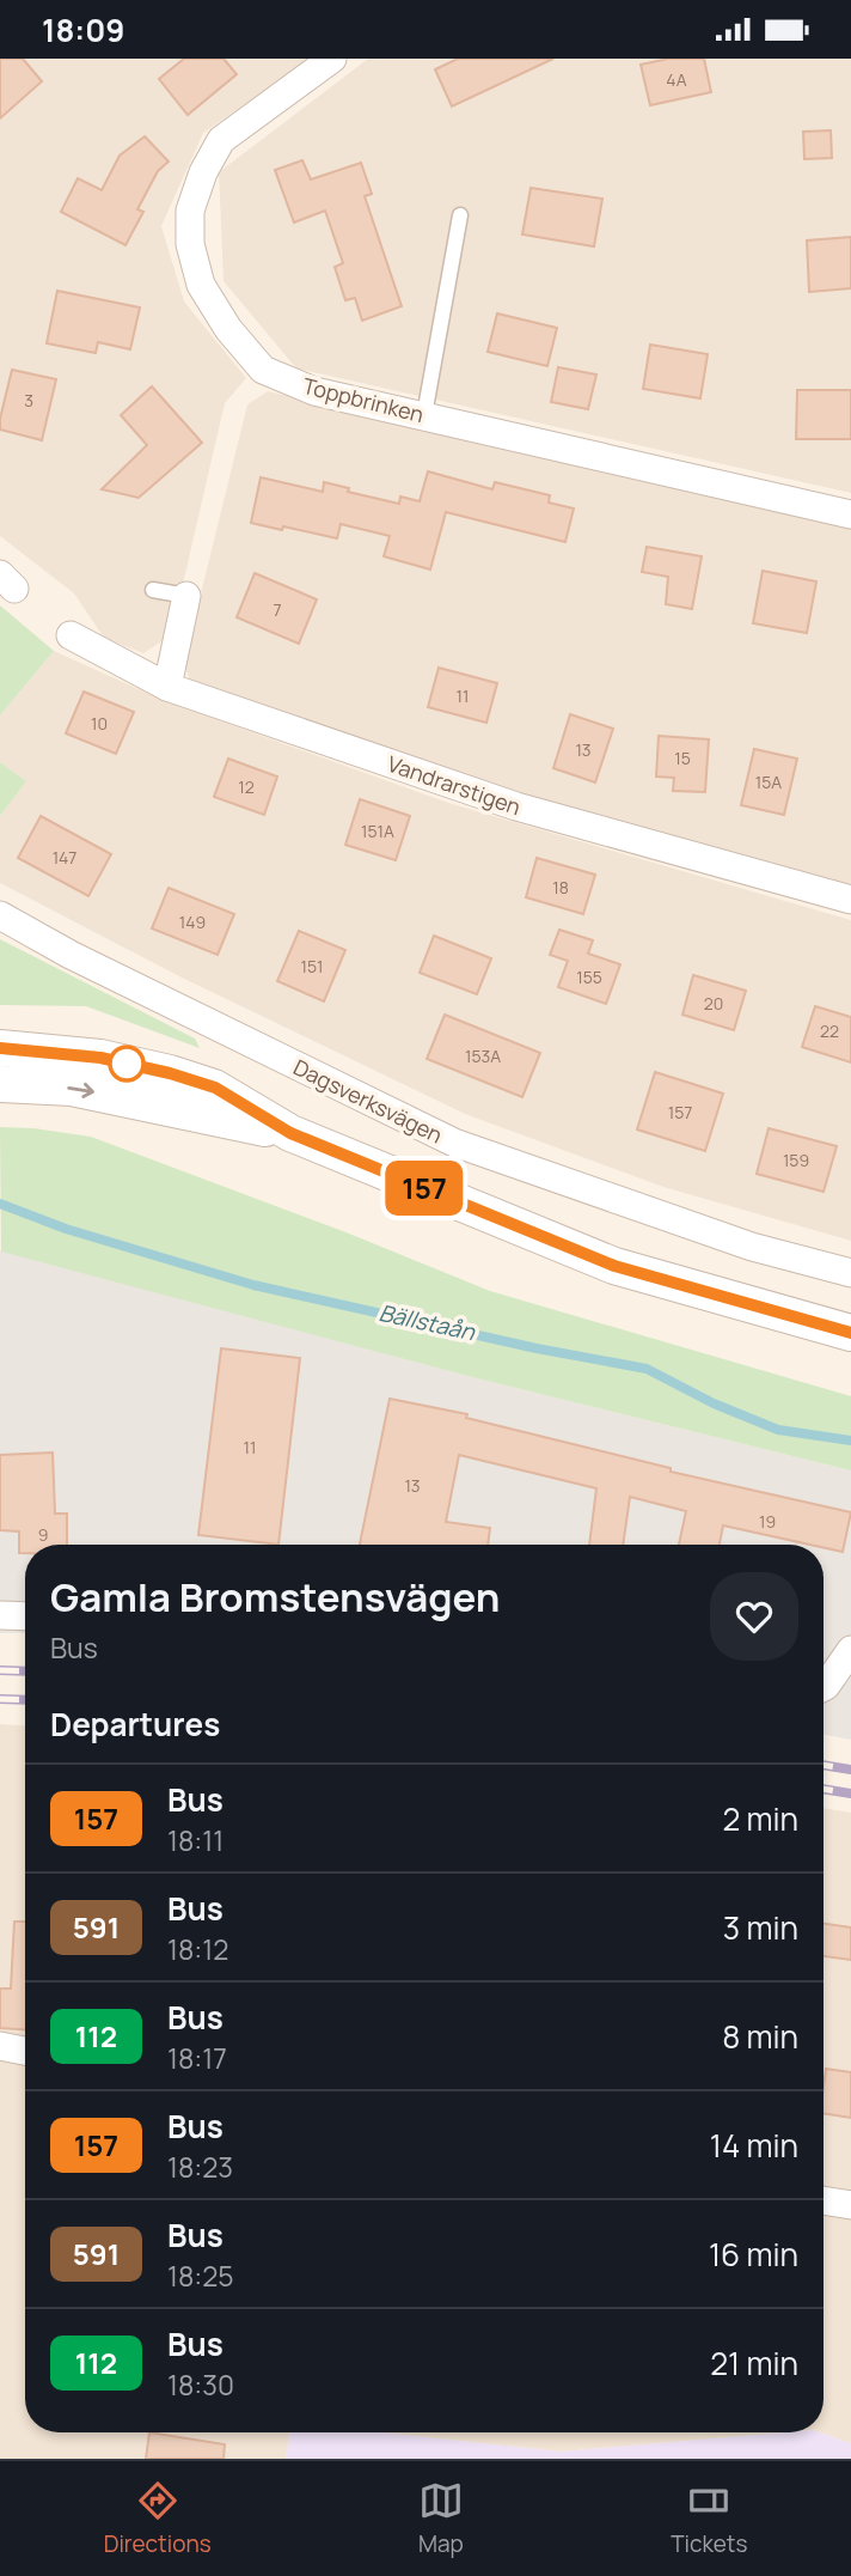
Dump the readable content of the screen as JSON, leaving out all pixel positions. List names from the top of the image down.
{
  "streets": {
    "street": ["Toppbrinken", "Vandrarstigen", "Dagsverksvägen"]
  },
  "water": ["Bällstaån"],
  "lines": ["bus line 157"],
  "house_numbers": [
    "4A",
    "3",
    "7",
    "11",
    "10",
    "13",
    "15",
    "15A",
    "12",
    "151A",
    "147",
    "18",
    "149",
    "151",
    "155",
    "20",
    "22",
    "153A",
    "157",
    "159",
    "11",
    "13",
    "19",
    "9"
  ],
  "page": {
    "status": "18:09",
    "on_map": "157",
    "heading": [
      ["Gamla Bromstensvägen", "Bus"],
      "Departures"
    ],
    "list": [
      {
        "mark": "157",
        "name": "Bus",
        "note": "18:11",
        "value": "2 min"
      },
      {
        "mark": "591",
        "name": "Bus",
        "note": "18:12",
        "value": "3 min"
      },
      {
        "mark": "112",
        "name": "Bus",
        "note": "18:17",
        "value": "8 min"
      },
      {
        "mark": "157",
        "name": "Bus",
        "note": "18:23",
        "value": "14 min"
      },
      {
        "mark": "591",
        "name": "Bus",
        "note": "18:25",
        "value": "16 min"
      },
      {
        "mark": "112",
        "name": "Bus",
        "note": "18:30",
        "value": "21 min"
      }
    ],
    "tabs": ["Directions", "Map", "Tickets"]
  }
}
